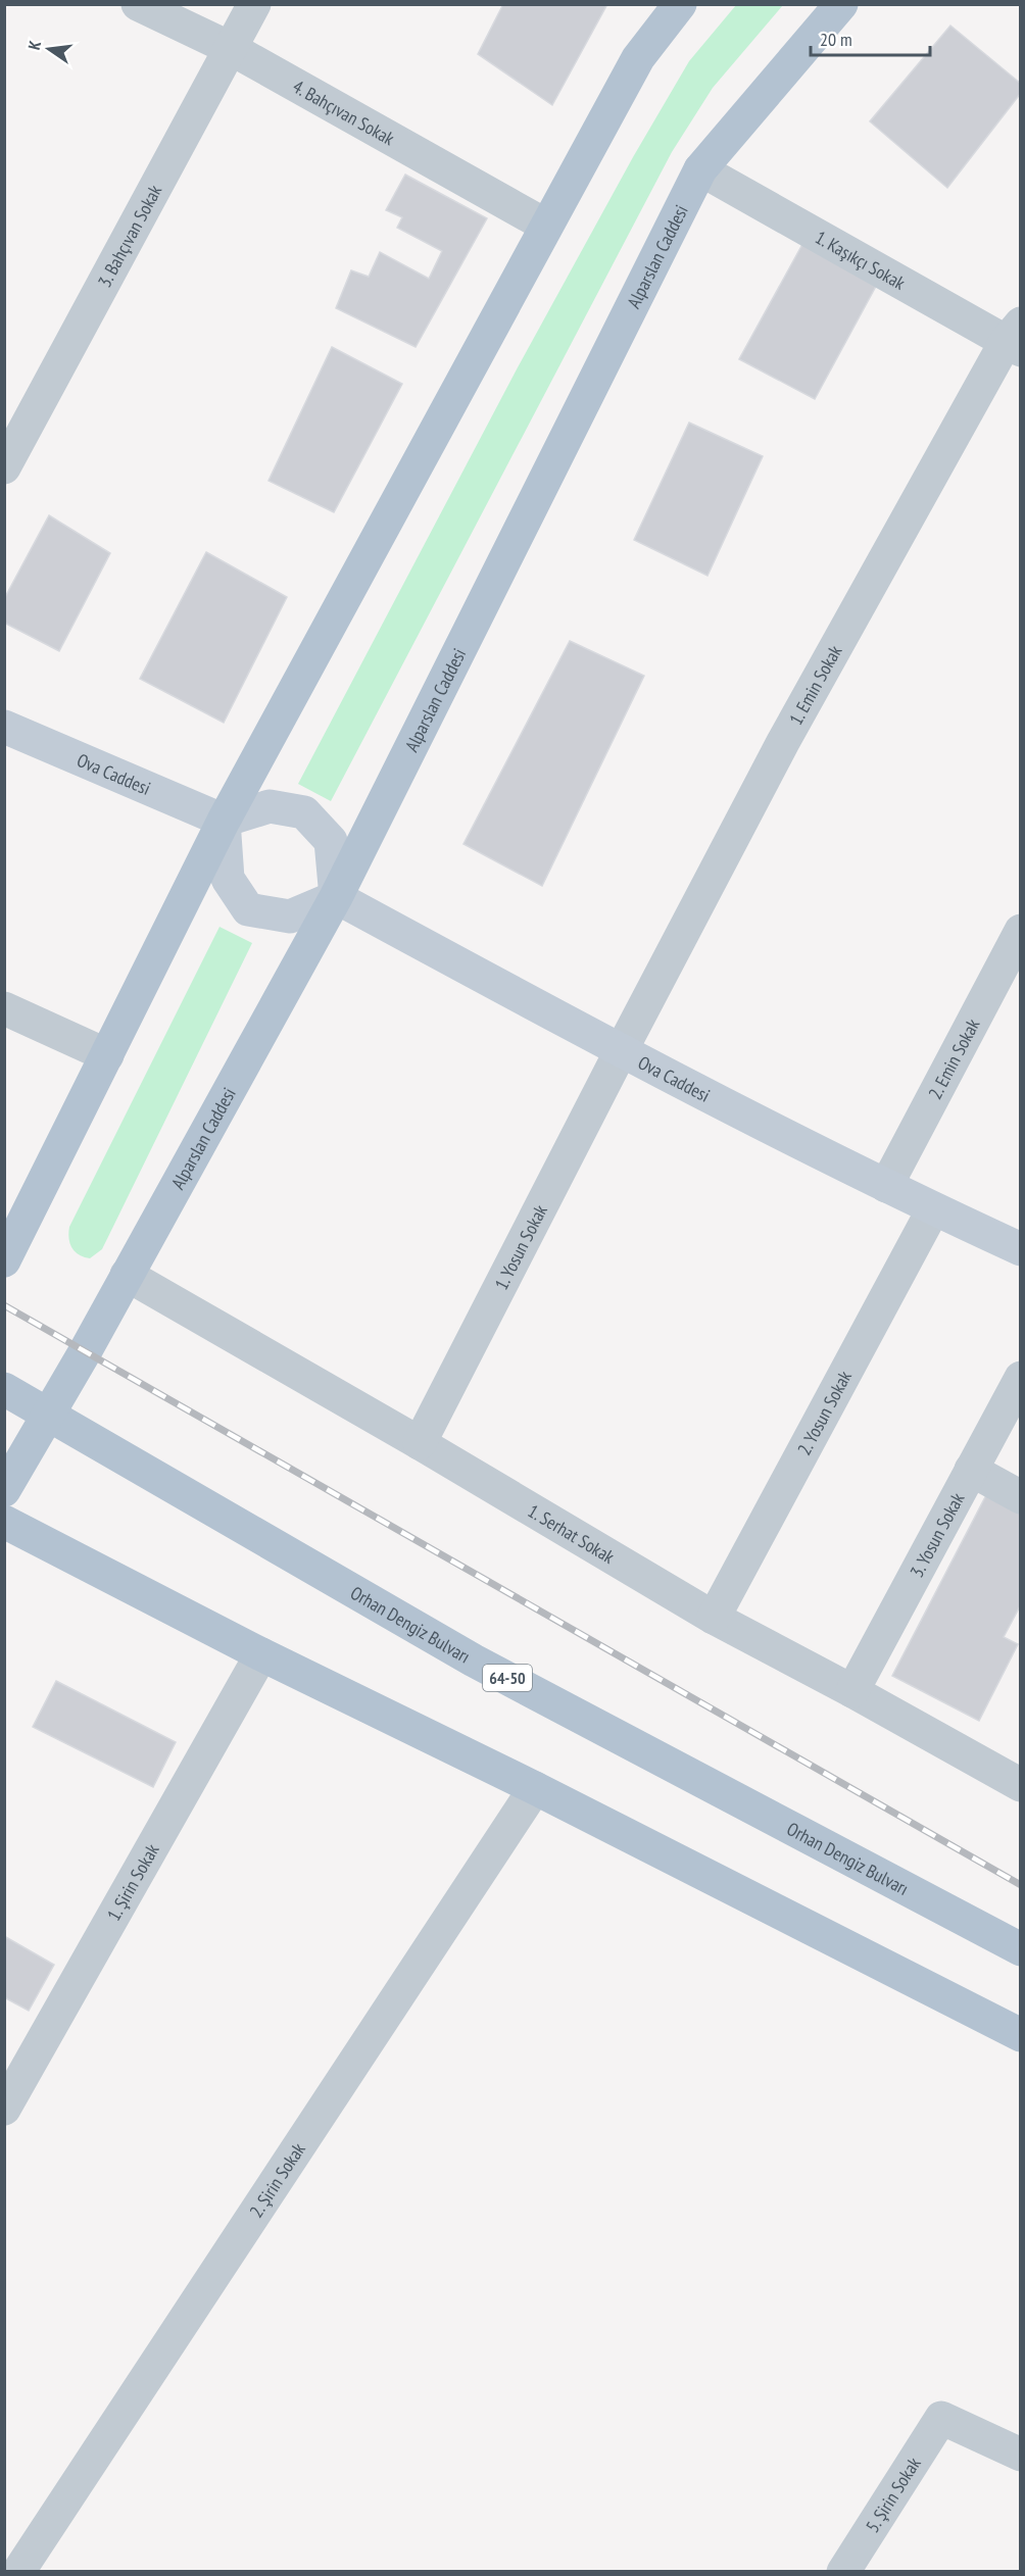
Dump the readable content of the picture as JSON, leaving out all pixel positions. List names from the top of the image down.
{
  "streets": {
    "main road": ["Alparslan Caddesi", "Orhan Dengiz Bulvarı", "64-50"],
    "street": [
      "4. Bahçıvan Sokak",
      "3. Bahçıvan Sokak",
      "1. Kaşıkçı Sokak",
      "1. Emin Sokak",
      "Ova Caddesi",
      "2. Emin Sokak",
      "1. Yosun Sokak",
      "2. Yosun Sokak",
      "1. Serhat Sokak",
      "3. Yosun Sokak",
      "1. Şirin Sokak",
      "2. Şirin Sokak",
      "5. Şirin Sokak"
    ]
  },
  "crossings": [
    ["4. Bahçıvan Sokak", "3. Bahçıvan Sokak"],
    ["Alparslan Caddesi", "1. Kaşıkçı Sokak"],
    ["Alparslan Caddesi", "Ova Caddesi"],
    ["Alparslan Caddesi", "1. Serhat Sokak"],
    ["Alparslan Caddesi", "Orhan Dengiz Bulvarı"],
    ["1. Kaşıkçı Sokak", "1. Emin Sokak"],
    ["1. Emin Sokak", "Ova Caddesi"],
    ["1. Emin Sokak", "1. Yosun Sokak"],
    ["Ova Caddesi", "2. Emin Sokak"],
    ["Ova Caddesi", "1. Yosun Sokak"],
    ["Ova Caddesi", "2. Yosun Sokak"],
    ["1. Yosun Sokak", "1. Serhat Sokak"],
    ["2. Yosun Sokak", "1. Serhat Sokak"],
    ["1. Serhat Sokak", "3. Yosun Sokak"]
  ],
  "scale_bar": "20 m",
  "north": "left"
}
